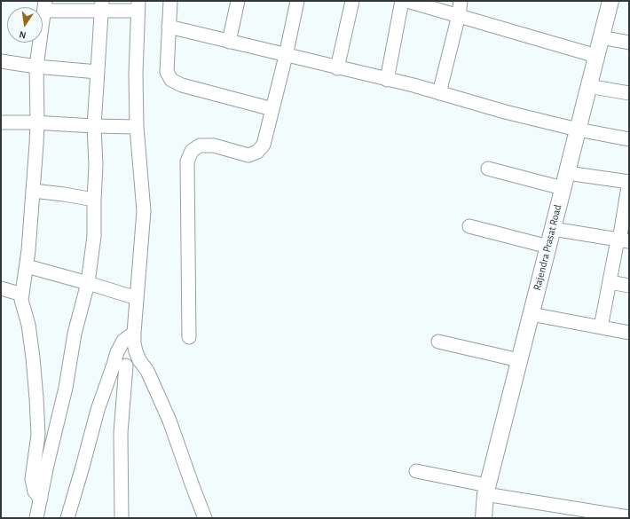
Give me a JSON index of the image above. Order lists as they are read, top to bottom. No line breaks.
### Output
{"streets":{"street":["Rajendra Prasat Road"]},"north":"bottom"}
